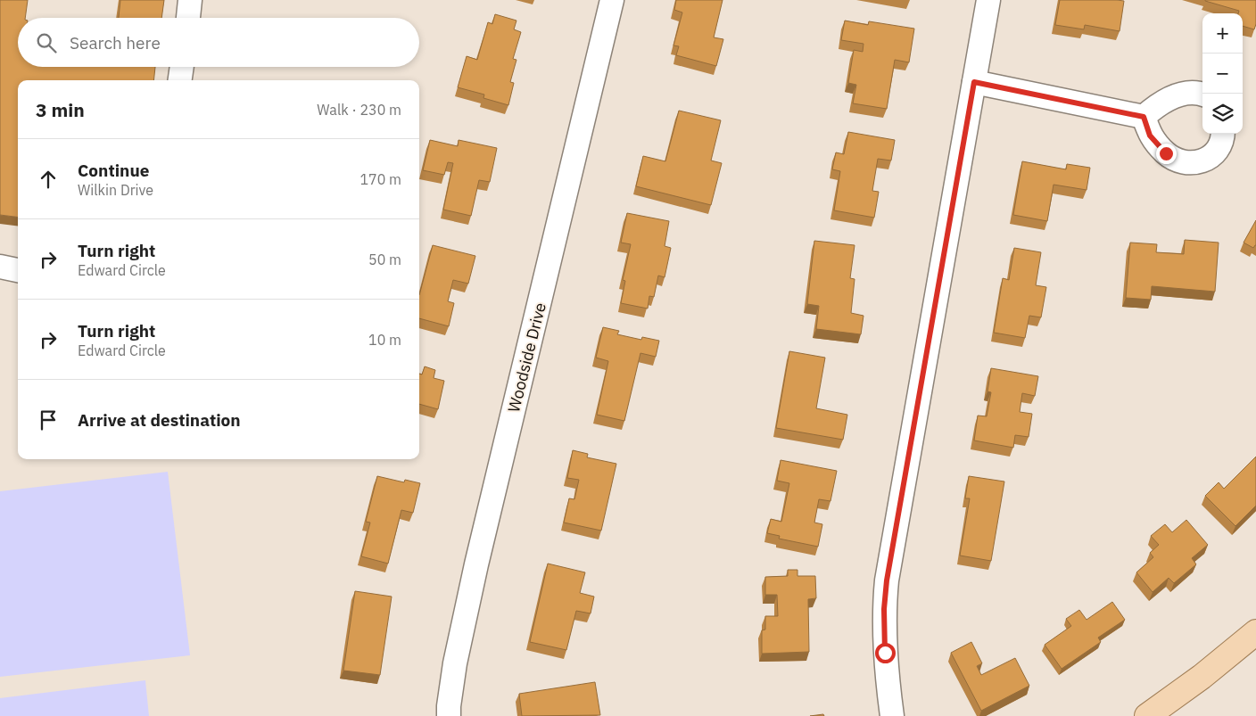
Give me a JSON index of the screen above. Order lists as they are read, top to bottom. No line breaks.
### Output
{"streets":{"street":["Woodside Drive"]},"page":{"map_buttons":["+","−"],"search":"Search here","heading":["3 min","Walk · 230 m"],"list":[["Continue","Wilkin Drive","170 m"],["Turn right","Edward Circle","50 m"],["Turn right","Edward Circle","10 m"],"Arrive at destination"]}}
